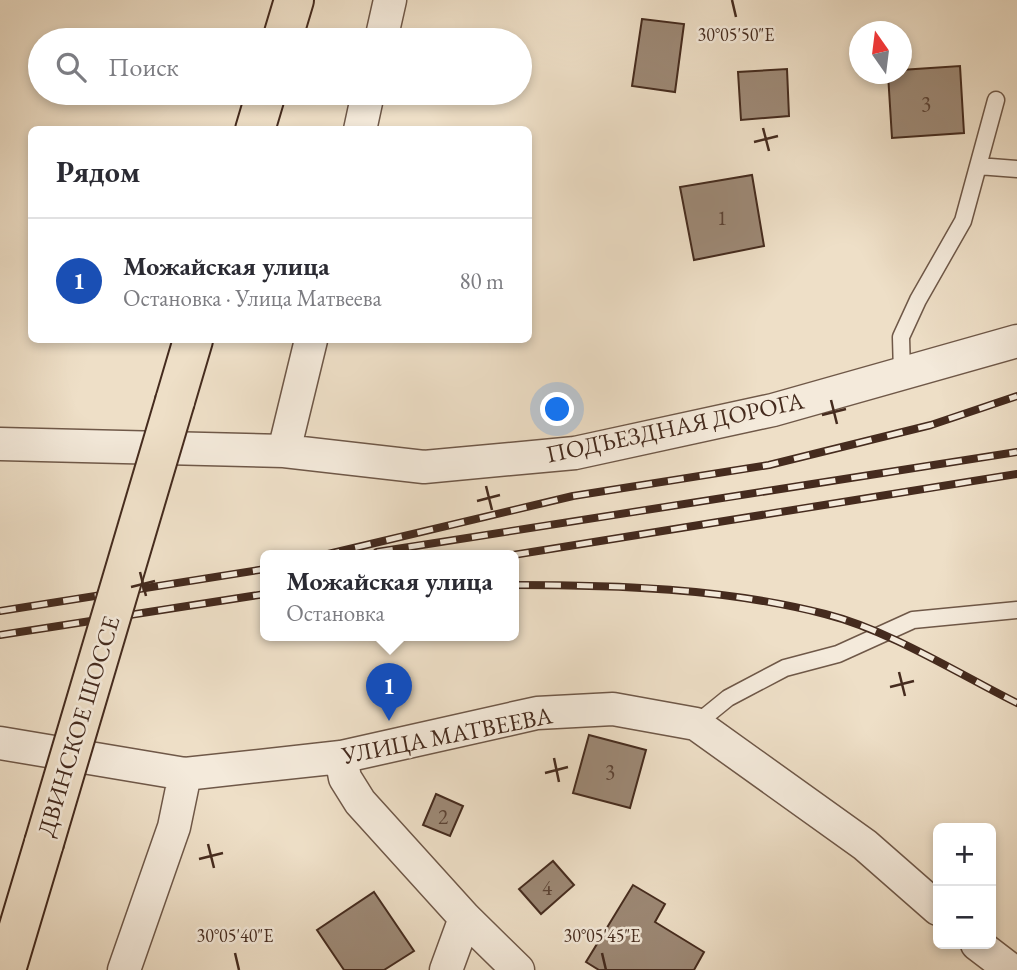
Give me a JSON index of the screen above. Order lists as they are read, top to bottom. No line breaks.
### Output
{"streets":{"main road":["ДВИНСКОЕ ШОССЕ"],"street":["ПОДЪЕЗДНАЯ ДОРОГА","УЛИЦА МАТВЕЕВА"]},"house_numbers":["3","1","3","2","4"],"north":"top","page":{"search":"Поиск","heading":"Рядом","list":[{"mark":"1","name":"Можайская улица","note":"Остановка · Улица Матвеева","value":"80 m"}],"popup":["Можайская улица","Остановка"],"pins":"1","map_buttons":["+","−"]},"coordinates":["30°05'50\"E","30°05'40\"E","30°05'45\"E"]}
